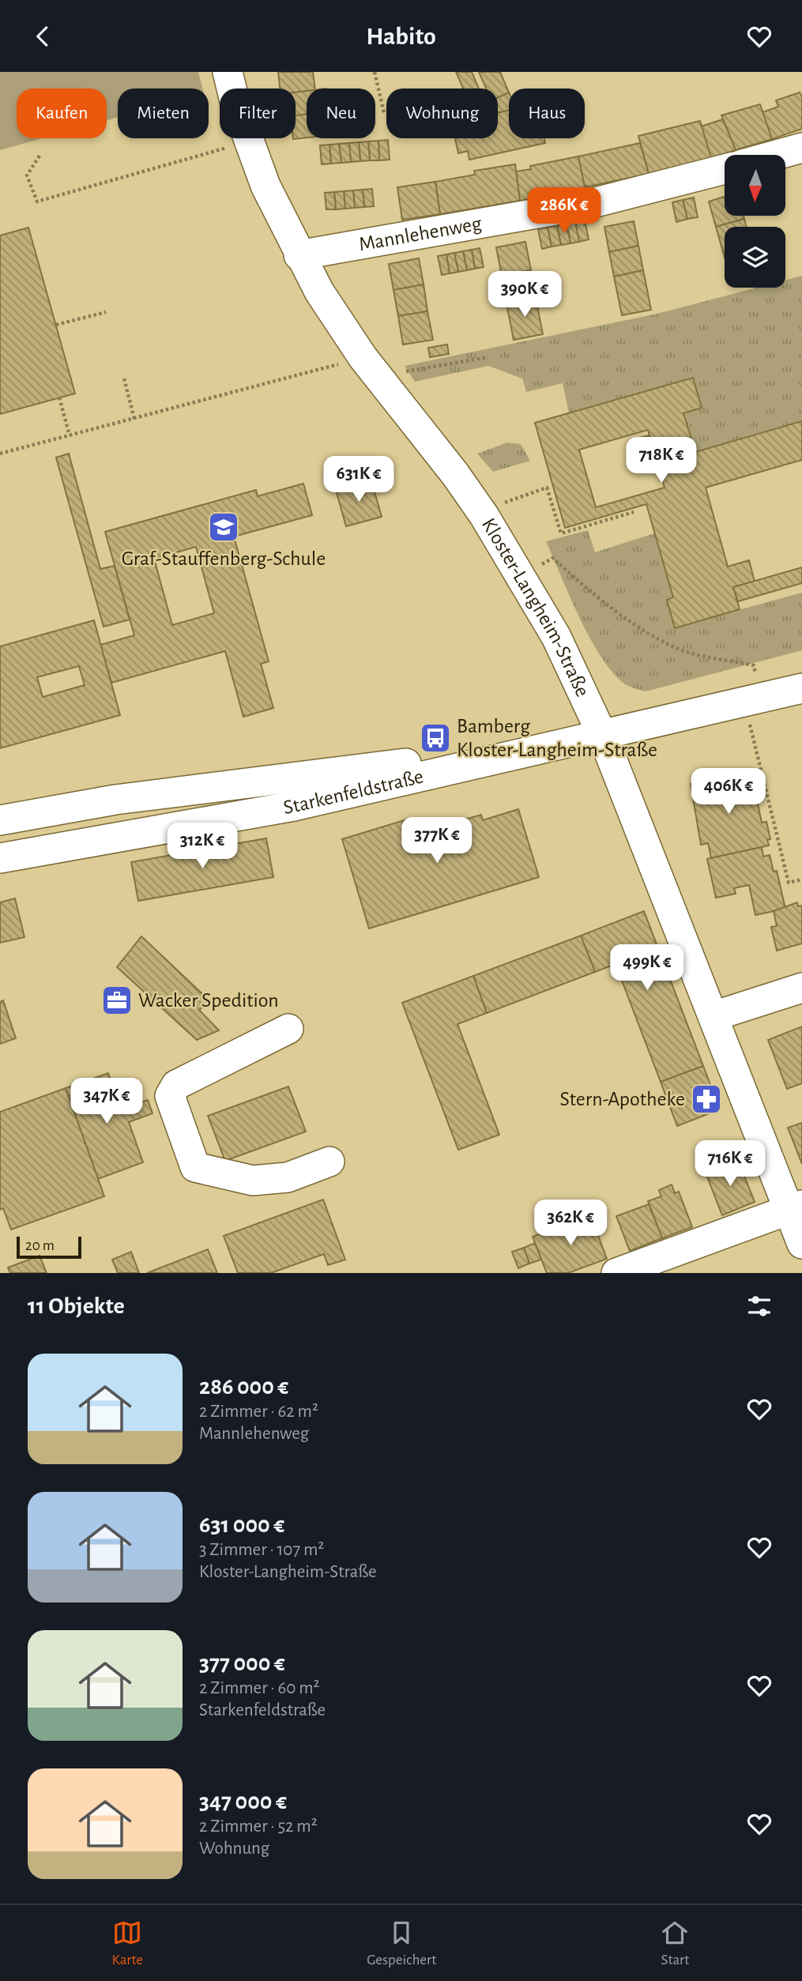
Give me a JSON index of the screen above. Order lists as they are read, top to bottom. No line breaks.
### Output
{"streets":{"street":["Mannlehenweg","Kloster-Langheim-Straße","Starkenfeldstraße"]},"crossings":[["Mannlehenweg","Kloster-Langheim-Straße"],["Kloster-Langheim-Straße","Starkenfeldstraße"]],"places":{"school or university":["Graf-Stauffenberg-Schule"],"bus stop":["Bamberg Kloster-Langheim-Straße"],"office":["Wacker Spedition"],"pharmacy":["Stern-Apotheke"]},"scale_bar":"20 m","north":"bottom","page":{"header":"Habito","chip":["Kaufen","Mieten","Filter","Neu","Wohnung","Haus"],"price":["286K €","390K €","718K €","631K €","406K €","377K €","312K €","499K €","347K €","716K €","362K €"],"scale":"20 m","heading":"11 Objekte","list":[{"name":"286 000 €","note":"2 Zimmer · 62 m² · Mannlehenweg"},{"name":"631 000 €","note":"3 Zimmer · 107 m² · Kloster-Langheim-Straße"},{"name":"377 000 €","note":"2 Zimmer · 60 m² · Starkenfeldstraße"},{"name":"347 000 €","note":"2 Zimmer · 52 m² · Wohnung"}],"tabs":["Karte","Gespeichert","Start"]}}
